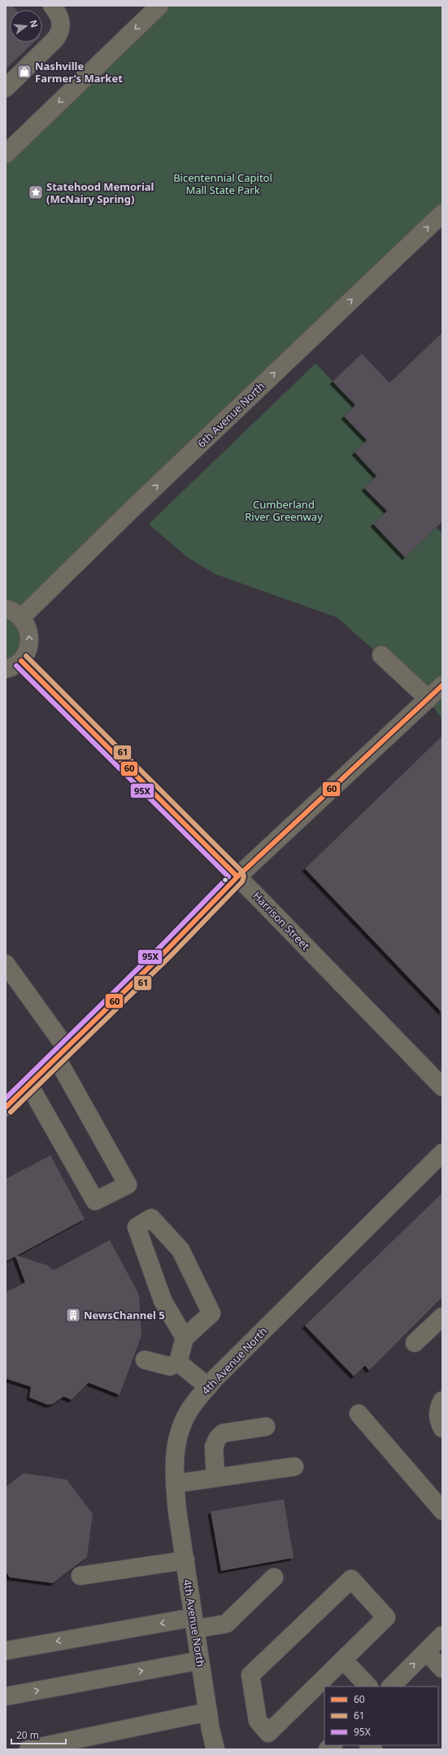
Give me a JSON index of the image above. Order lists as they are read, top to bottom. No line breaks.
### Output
{"streets":{"street":["6th Avenue North","Harrison Street","4th Avenue North"]},"one_way":["6th Avenue North"],"parks":["Bicentennial Capitol Mall State Park","Cumberland River Greenway"],"places":{"shop":["Nashville Farmer's Market"],"place":["Statehood Memorial (McNairy Spring)"],"building":["NewsChannel 5"]},"lines":["transit line 61","transit line 60","transit line 95X"],"legend":["60","61","95X"],"scale_bar":"20 m","north":"right"}
